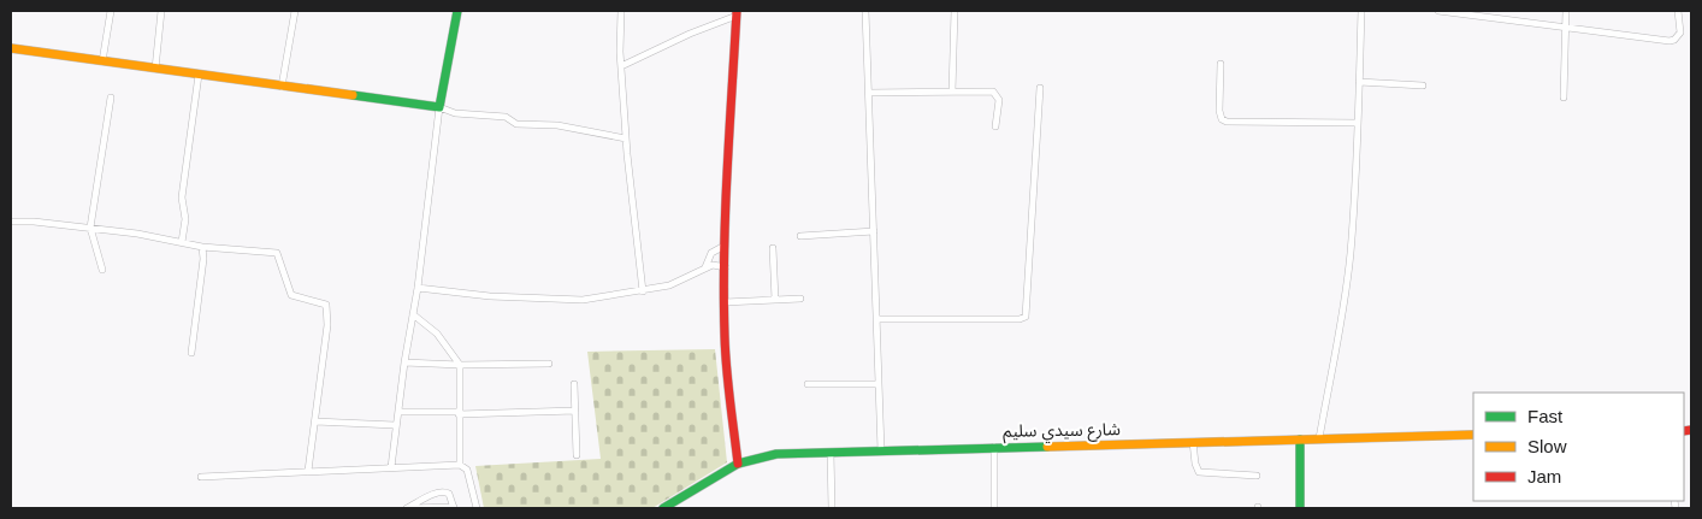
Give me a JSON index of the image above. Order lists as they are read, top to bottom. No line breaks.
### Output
{"streets":{"street":["شارع سيدي سليم"]},"legend":["Fast","Slow","Jam"]}
